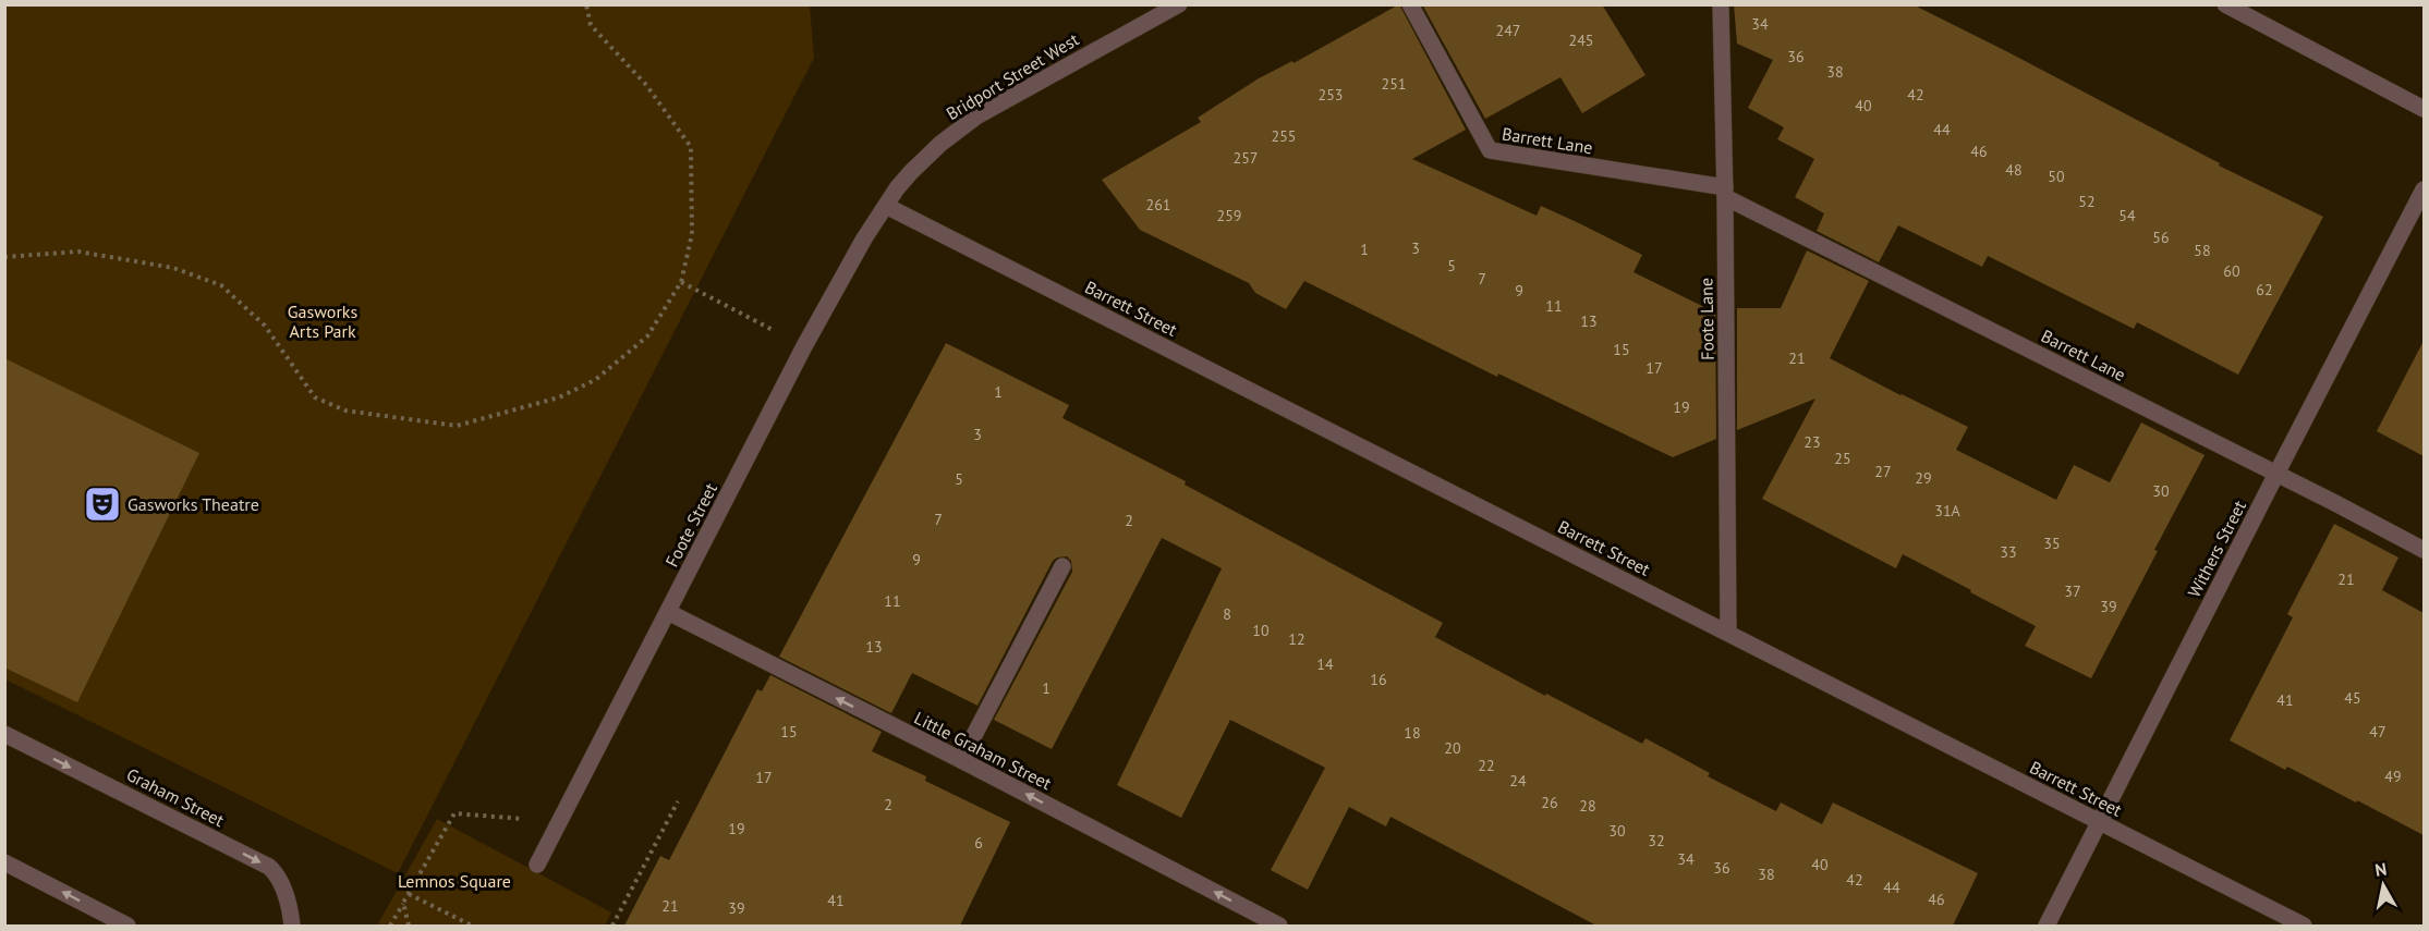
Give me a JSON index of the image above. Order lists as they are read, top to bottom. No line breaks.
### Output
{"streets":{"street":["Bridport Street West","Barrett Lane","Barrett Street","Foote Lane","Foote Street","Withers Street","Little Graham Street","Graham Street"]},"crossings":[["Bridport Street West","Barrett Street"],["Bridport Street West","Foote Street"],["Barrett Lane","Foote Lane"],["Barrett Lane","Withers Street"],["Barrett Street","Foote Lane"],["Barrett Street","Foote Street"],["Barrett Street","Withers Street"],["Foote Street","Little Graham Street"]],"one_way":["Little Graham Street"],"parks":["Gasworks Arts Park","Lemnos Square"],"places":{"theatre":["Gasworks Theatre"]},"house_numbers":["34","247","245","36","38","251","253","42","40","44","255","46","257","48","50","52","261","259","54","56","3","1","58","5","60","7","62","9","11","13","15","21","17","1","19","3","23","25","27","29","5","30","31A","7","2","35","33","9","21","37","11","39","8","10","12","13","14","16","1","45","41","15","47","18","20","22","49","17","24","26","2","28","19","30","32","6","34","40","36","38","42","44","46","41","21","39"],"north":"top"}
